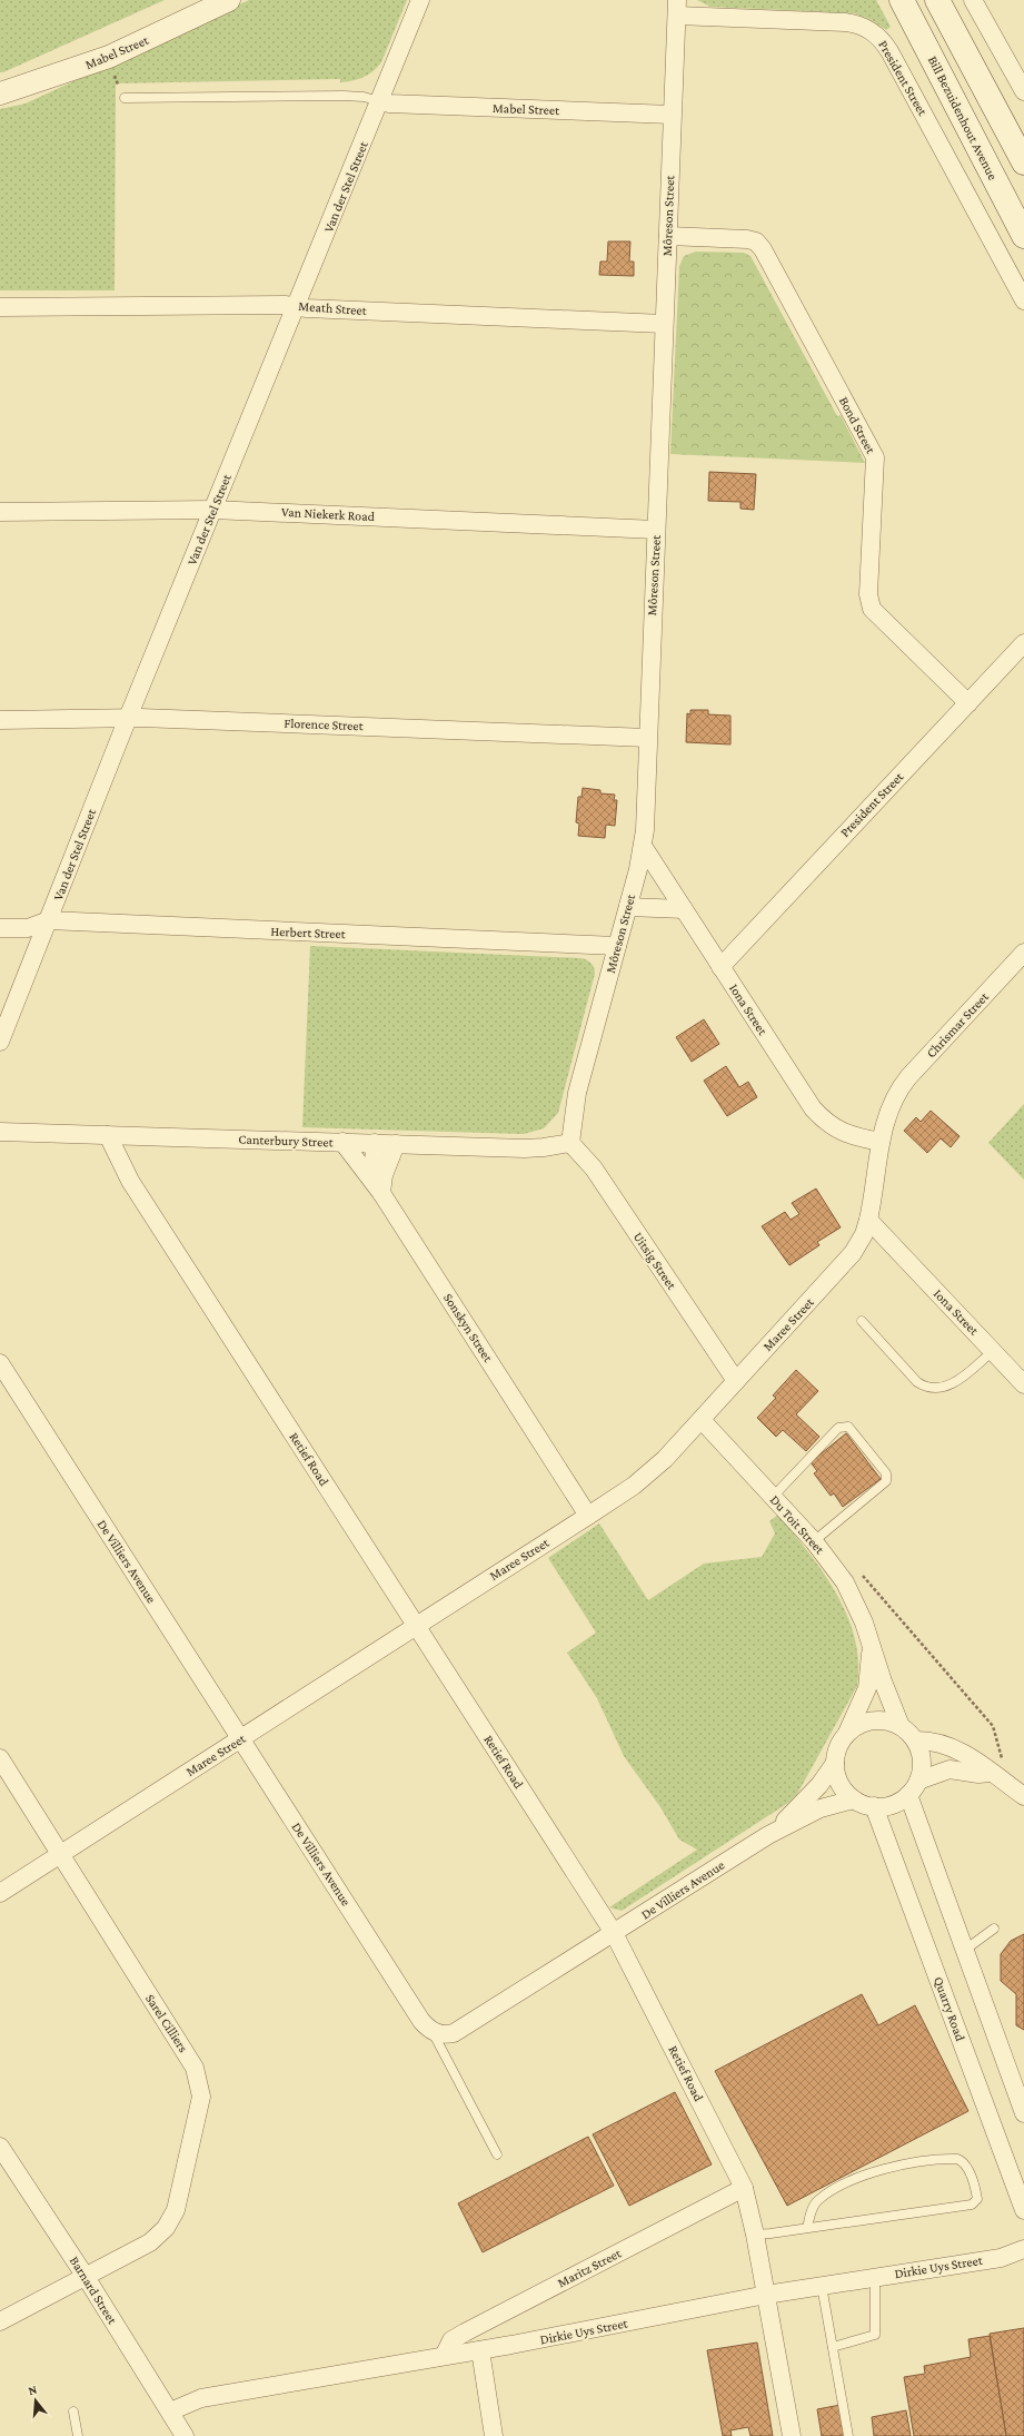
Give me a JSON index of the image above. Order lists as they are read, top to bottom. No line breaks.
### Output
{"streets":{"main road":["Bill Bezuidenhout Avenue"],"street":["Mabel Street","President Street","Van der Stel Street","Môreson Street","Meath Street","Bond Street","Van Niekerk Road","Florence Street","Herbert Street","Iona Street","Chrismar Street","Canterbury Street","Uitsig Street","Maree Street","Sonskyn Street","Retief Road","Du Toit Street","De Villiers Avenue","Quarry Road","Sarel Cilliers","Dirkie Uys Street","Maritz Street","Barnard Street"]},"crossings":[["Mabel Street","Van der Stel Street"],["Mabel Street","Môreson Street"],["President Street","Môreson Street"],["President Street","Bond Street"],["President Street","Iona Street"],["Van der Stel Street","Meath Street"],["Van der Stel Street","Van Niekerk Road"],["Van der Stel Street","Florence Street"],["Van der Stel Street","Herbert Street"],["Môreson Street","Meath Street"],["Môreson Street","Bond Street"],["Môreson Street","Van Niekerk Road"],["Môreson Street","Florence Street"],["Môreson Street","Herbert Street"],["Môreson Street","Iona Street"],["Môreson Street","Canterbury Street"],["Môreson Street","Uitsig Street"],["Iona Street","Maree Street"],["Chrismar Street","Maree Street"],["Canterbury Street","Uitsig Street"],["Canterbury Street","Sonskyn Street"],["Canterbury Street","Retief Road"],["Uitsig Street","Maree Street"],["Maree Street","Sonskyn Street"],["Maree Street","Retief Road"],["Maree Street","Du Toit Street"],["Maree Street","De Villiers Avenue"],["Maree Street","Sarel Cilliers"],["Retief Road","De Villiers Avenue"],["Retief Road","Dirkie Uys Street"],["Retief Road","Maritz Street"],["Du Toit Street","De Villiers Avenue"],["Du Toit Street","Quarry Road"],["De Villiers Avenue","Quarry Road"],["Sarel Cilliers","Barnard Street"],["Dirkie Uys Street","Maritz Street"],["Dirkie Uys Street","Barnard Street"]],"north":"top"}
